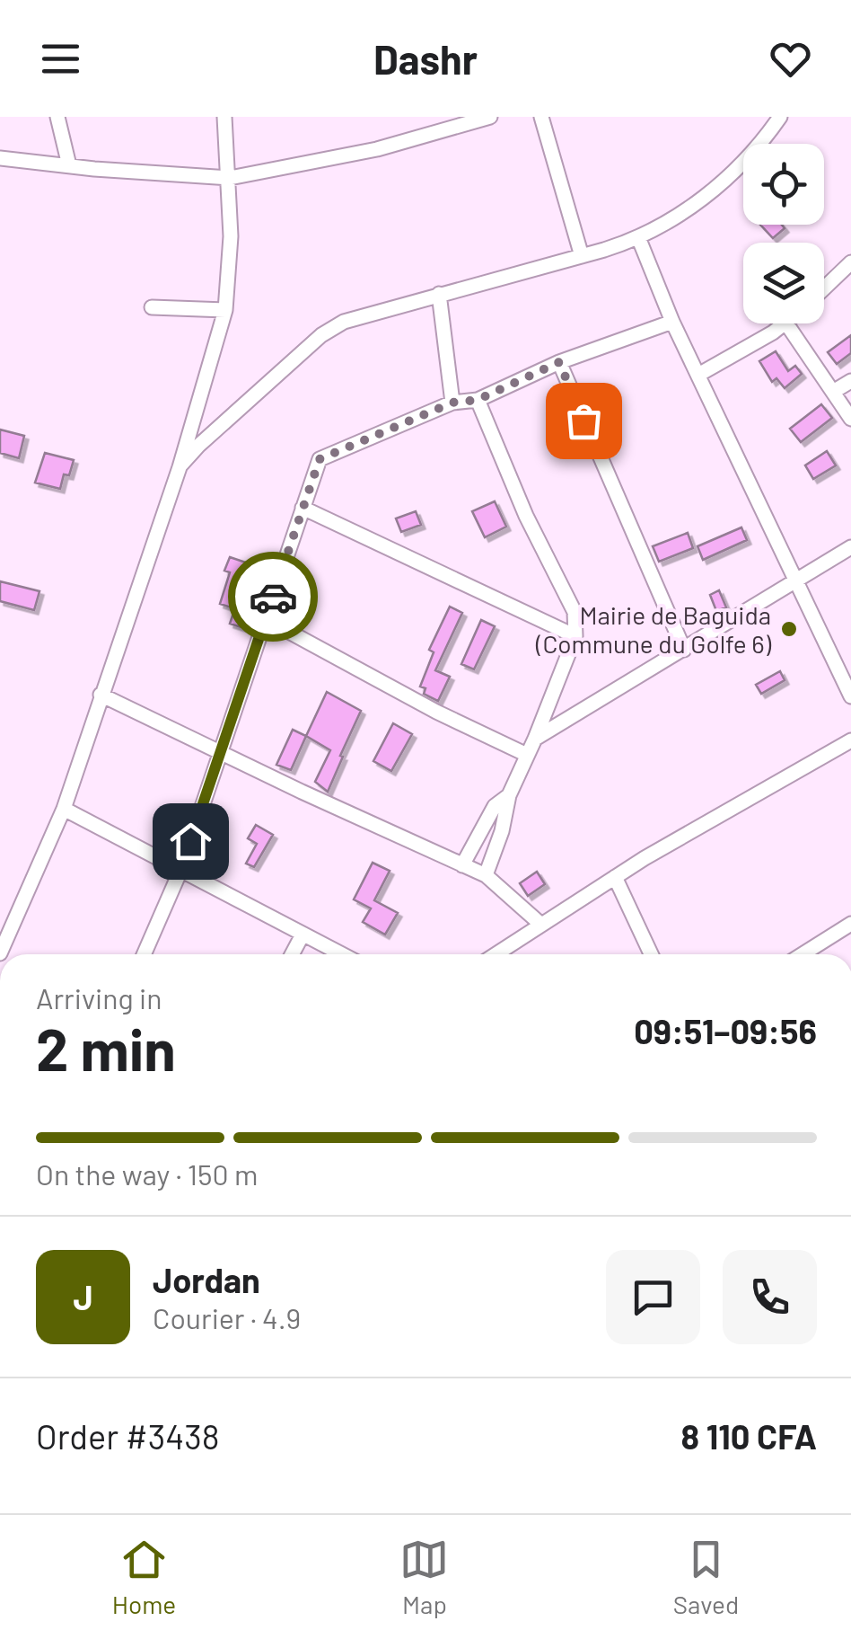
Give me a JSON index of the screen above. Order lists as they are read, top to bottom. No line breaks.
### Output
{"places":["Mairie de Baguida (Commune du Golfe 6)"],"page":{"header":"Dashr","heading":["2 min","Arriving in","09:51–09:56"],"panel":["Jordan","Courier · 4.9","Order #3438","8 110 CFA"],"bar":"On the way · 150 m","round":"J","tabs":["Home","Map","Saved"]}}
